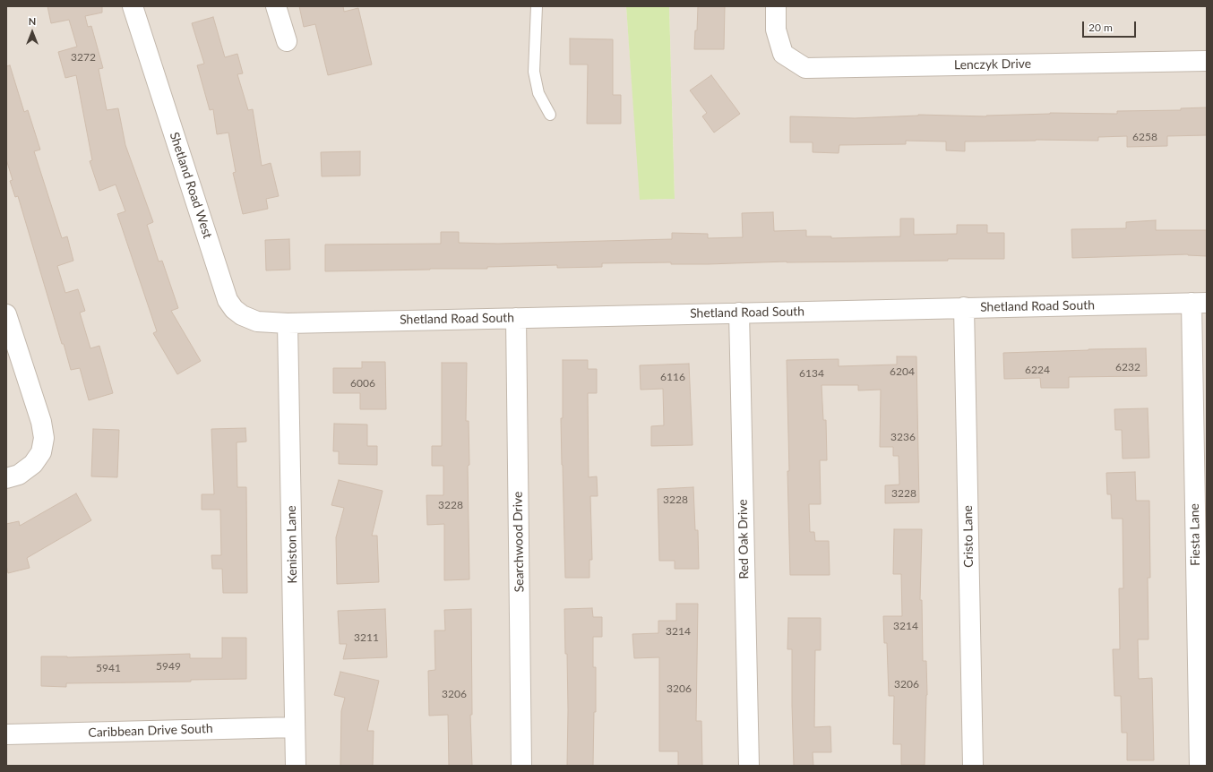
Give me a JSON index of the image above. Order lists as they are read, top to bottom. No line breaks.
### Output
{"streets":{"street":["Lenczyk Drive","Shetland Road West","Shetland Road South","Fiesta Lane","Cristo Lane","Red Oak Drive","Searchwood Drive","Keniston Lane","Caribbean Drive South"]},"crossings":[["Shetland Road West","Shetland Road South"],["Shetland Road West","Keniston Lane"],["Shetland Road South","Fiesta Lane"],["Shetland Road South","Cristo Lane"],["Shetland Road South","Red Oak Drive"],["Shetland Road South","Searchwood Drive"],["Shetland Road South","Keniston Lane"],["Keniston Lane","Caribbean Drive South"]],"house_numbers":["3272","6258","6232","6224","6204","6134","6116","6006","3236","3228","3228","3228","3214","3214","3211","5949","5941","3206","3206","3206"],"scale_bar":"20 m","north":"top"}
